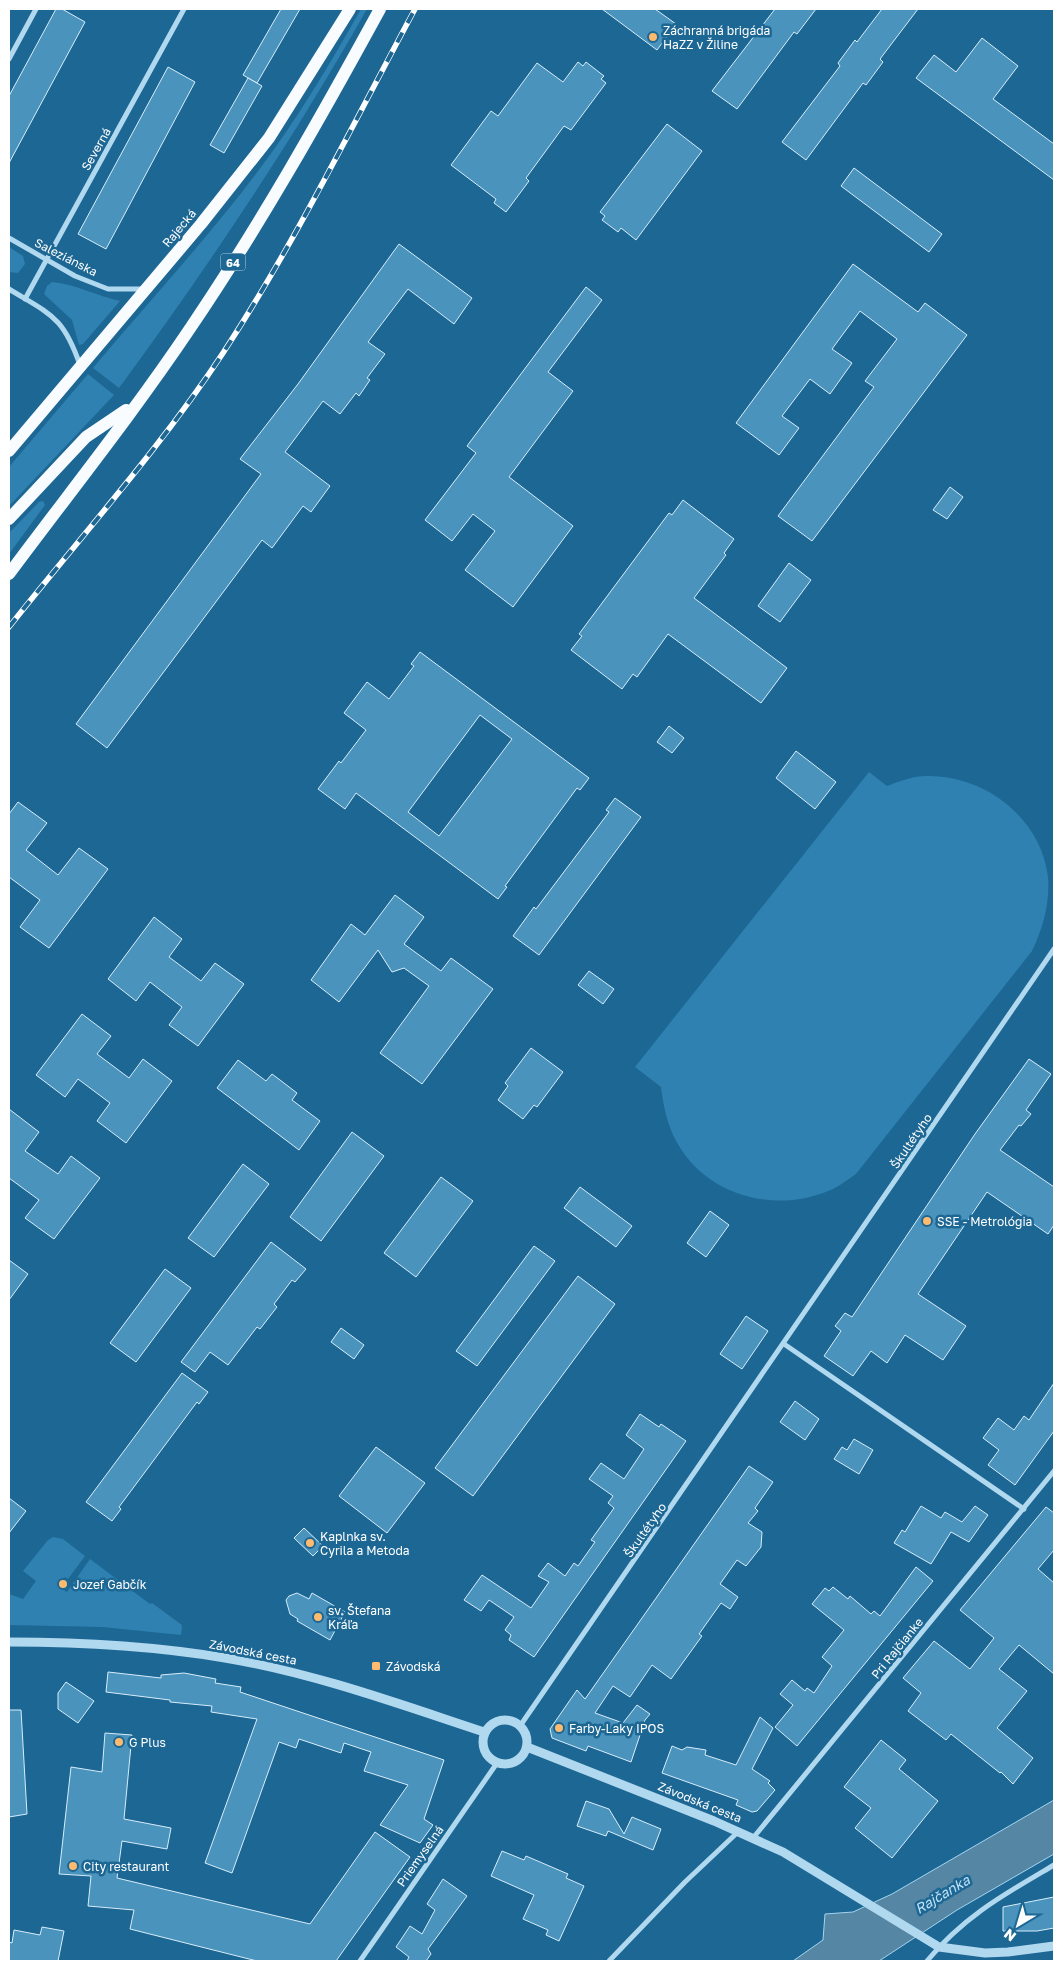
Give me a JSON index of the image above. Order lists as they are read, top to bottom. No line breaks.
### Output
{"streets":{"main road":["Rajecká","64"],"street":["Severná","Saleziánska","Škultétyho","Pri Rajčianke","Závodská cesta","Priemyselná"]},"crossings":[["Severná","Saleziánska"],["Rajecká","Saleziánska"],["Škultétyho","Závodská cesta"],["Škultétyho","Priemyselná"],["Pri Rajčianke","Závodská cesta"],["Závodská cesta","Priemyselná"]],"water":["Rajčanka"],"places":{"other":["Záchranná brigáda HaZZ v Žiline","SSE - Metrológia","Kaplnka sv. Cyrila a Metoda","Jozef Gabčík","sv. Štefana Kráľa","Farby-Laky IPOS","G Plus","City restaurant"],"transit":["Závodská"]},"north":"bottom left"}
